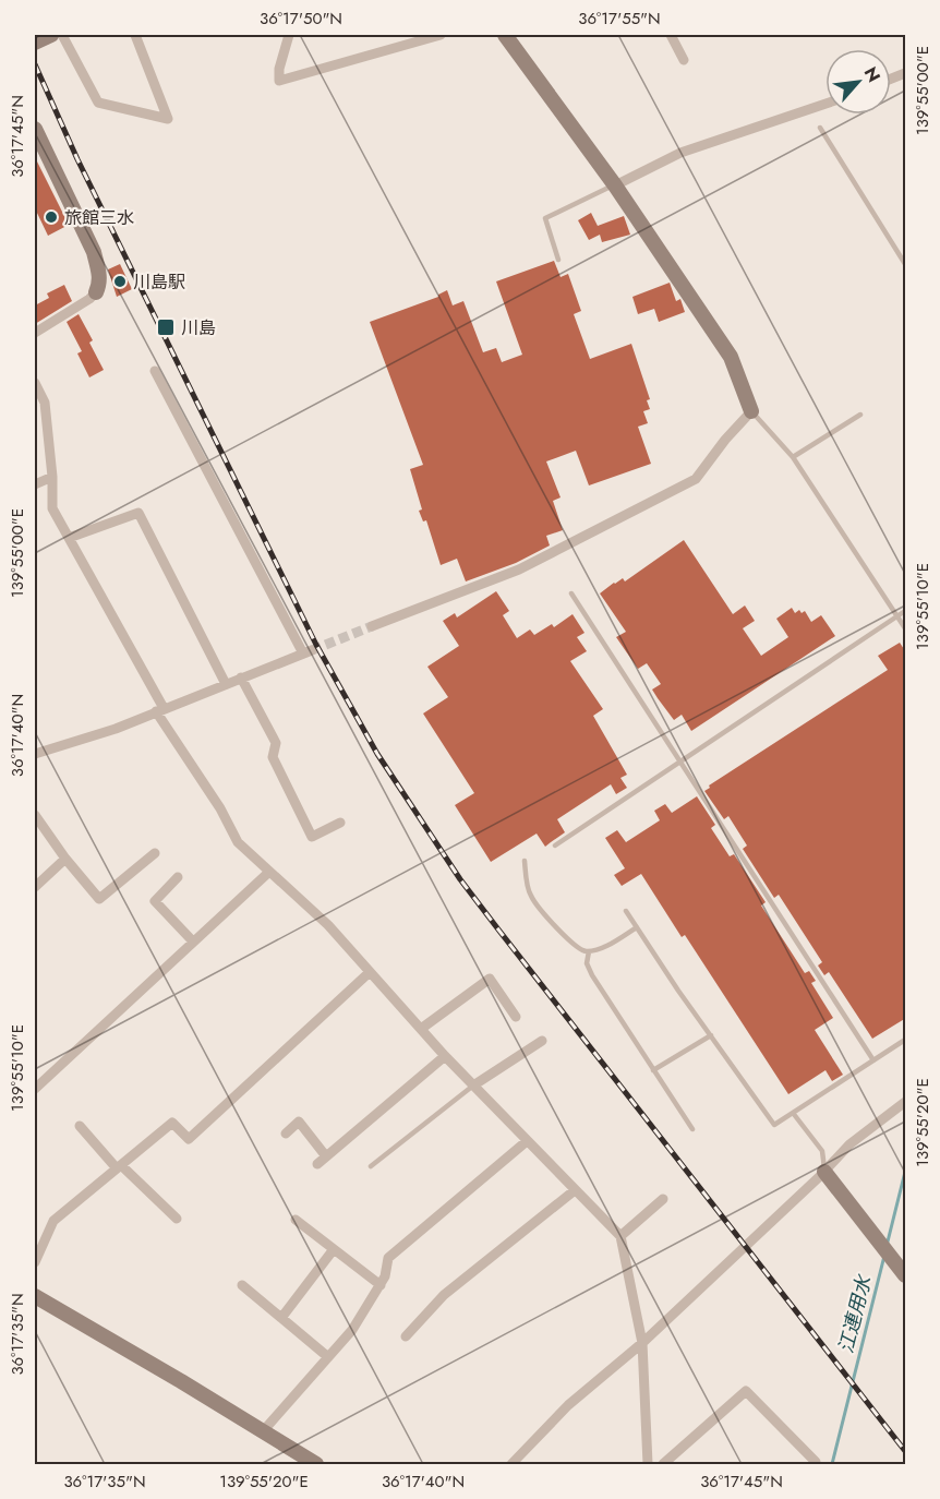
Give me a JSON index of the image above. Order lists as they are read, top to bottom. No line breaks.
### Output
{"water":["江連用水"],"places":{"other":["旅館三水","川島駅"],"transit":["川島"]},"north":"top right","coordinates":["36°17'50\"N","36°17'55\"N","139°55'00\"E","36°17'45\"N","139°55'10\"E","36°17'40\"N","139°55'20\"E","36°17'35\"N"]}
